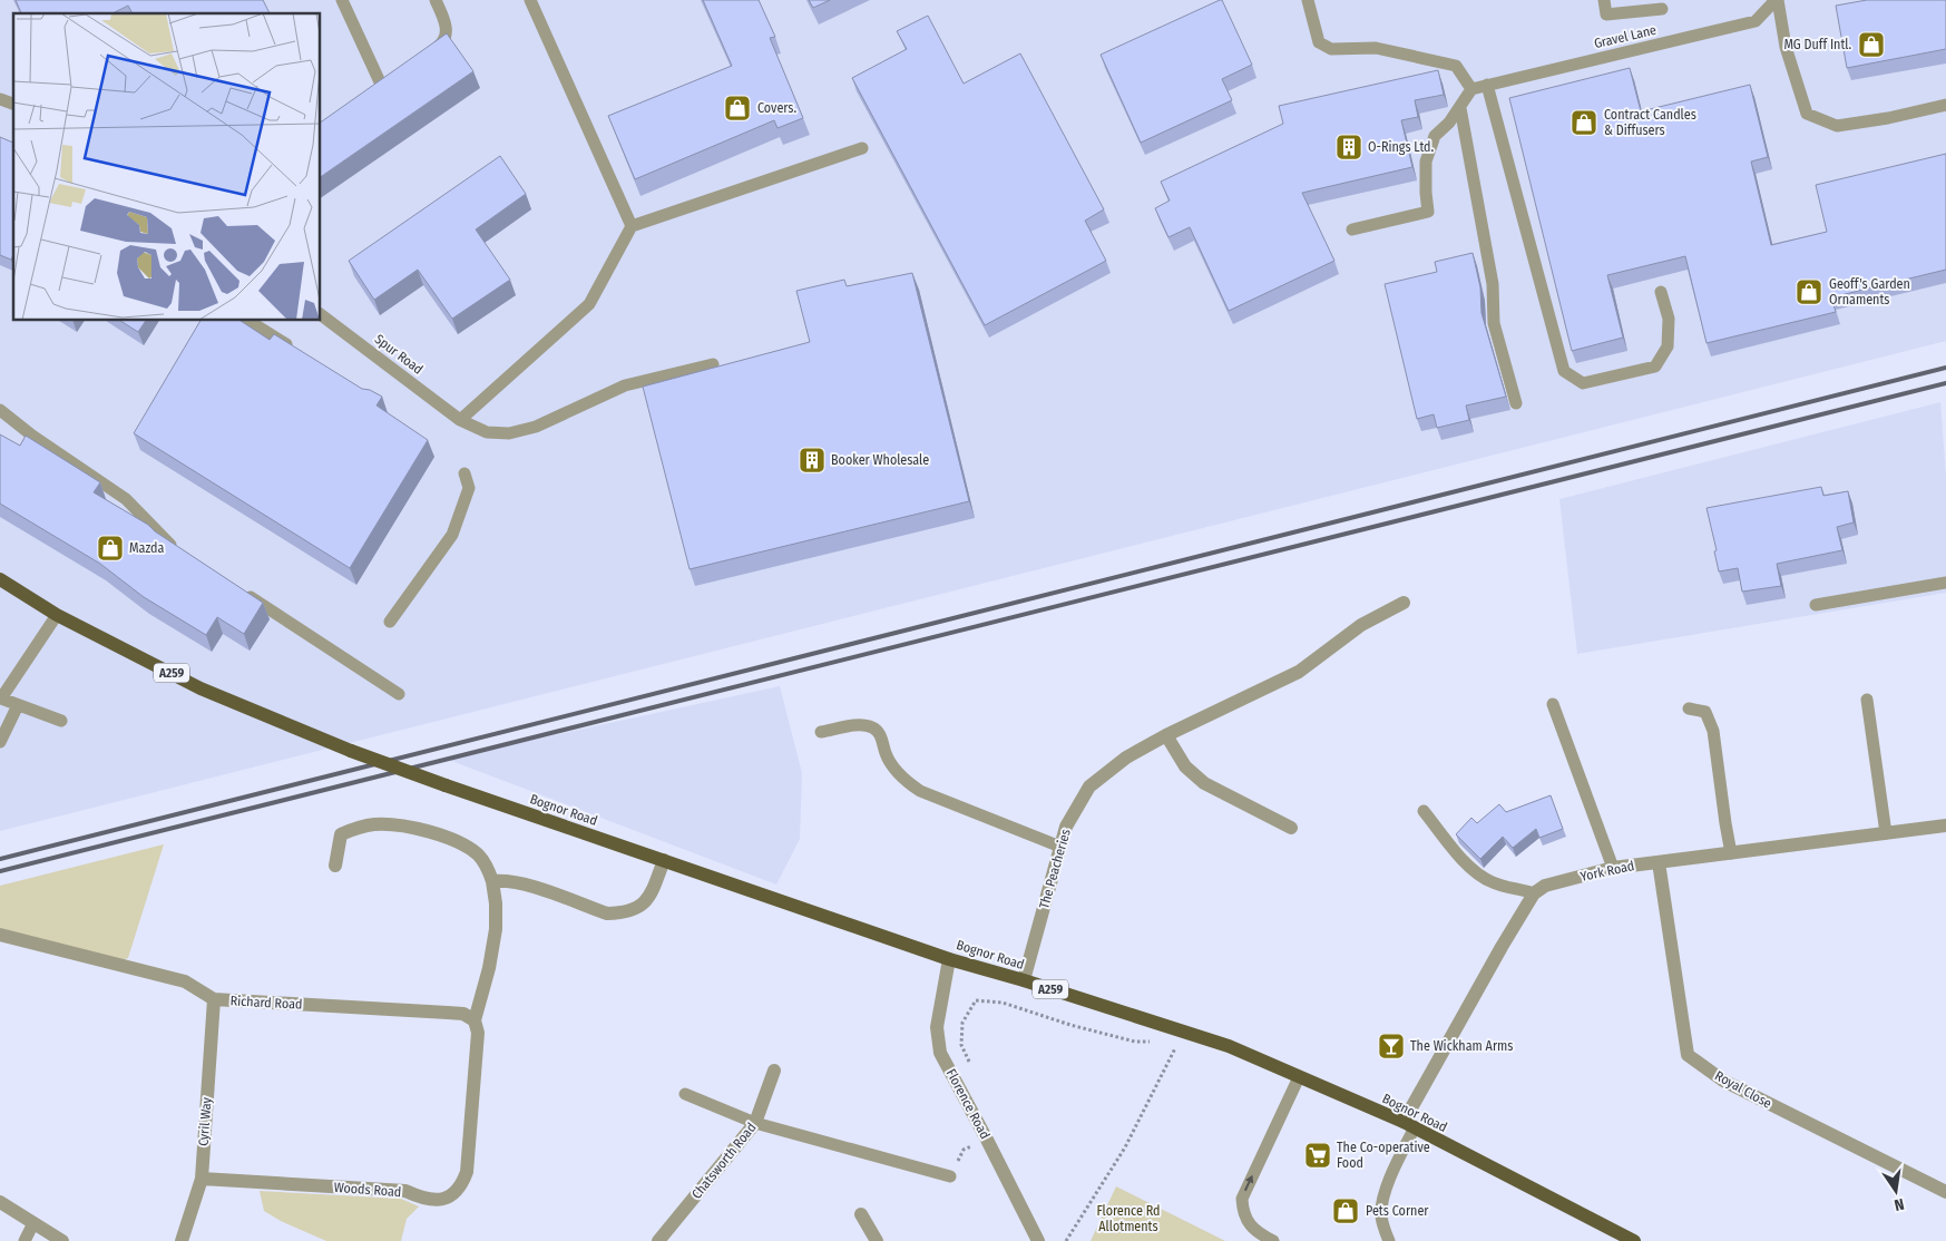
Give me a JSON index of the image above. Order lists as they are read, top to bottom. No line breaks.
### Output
{"streets":{"main road":["A259","Bognor Road"],"street":["The Peacheries","York Road","Richard Road","Royal Close","Florence Road","Cyril Way","Chatsworth Road","Woods Road"],"lane":["Gravel Lane","Spur Road"]},"crossings":[["A259","Bognor Road"],["Bognor Road","The Peacheries"],["Bognor Road","Florence Road"],["York Road","Royal Close"],["Richard Road","Cyril Way"],["Richard Road","Woods Road"],["Cyril Way","Woods Road"]],"parks":["Florence Rd Allotments"],"places":{"shop":["MG Duff Intl.","Covers.","Contract Candles & Diffusers","Geoff's Garden Ornaments","Mazda","Pets Corner"],"building":["O-Rings Ltd.","Booker Wholesale"],"bar":["The Wickham Arms"],"supermarket":["The Co-operative Food"]},"north":"bottom"}
